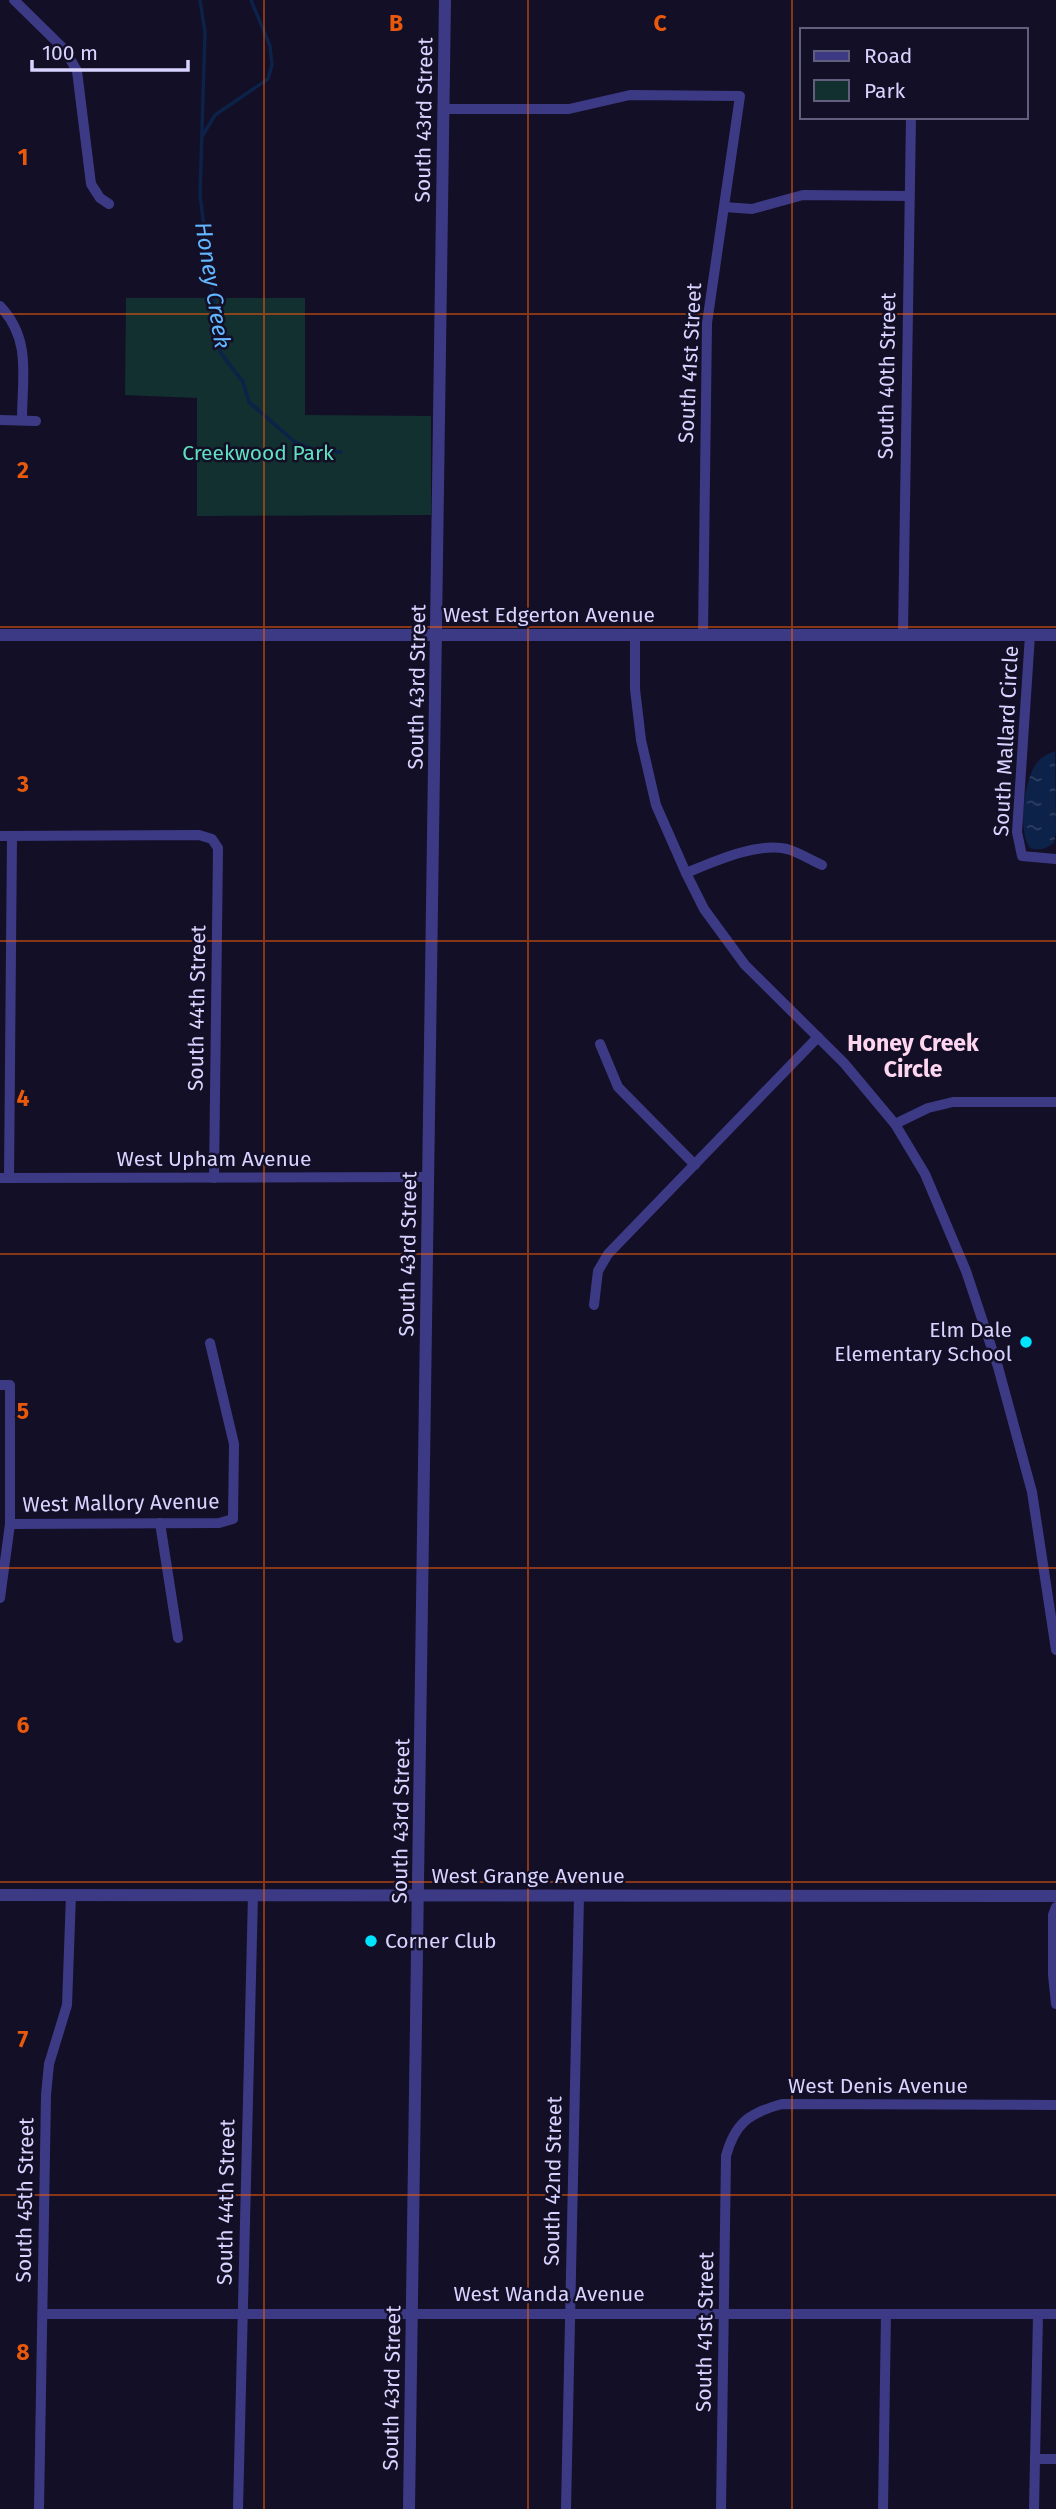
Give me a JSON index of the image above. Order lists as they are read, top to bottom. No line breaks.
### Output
{"streets":{"street":["South 43rd Street","South 41st Street","South 40th Street","West Edgerton Avenue","South Mallard Circle","South 44th Street","West Upham Avenue","West Mallory Avenue","West Grange Avenue","West Denis Avenue","South 42nd Street","South 45th Street","West Wanda Avenue"]},"crossings":[["South 43rd Street","South 41st Street"],["South 43rd Street","West Edgerton Avenue"],["South 43rd Street","West Upham Avenue"],["South 43rd Street","West Grange Avenue"],["South 43rd Street","West Wanda Avenue"],["South 41st Street","West Edgerton Avenue"],["South 41st Street","West Denis Avenue"],["South 41st Street","West Wanda Avenue"],["South 40th Street","West Edgerton Avenue"],["West Edgerton Avenue","South Mallard Circle"],["South 44th Street","West Upham Avenue"],["South 44th Street","West Grange Avenue"],["South 44th Street","West Wanda Avenue"],["West Grange Avenue","South 42nd Street"],["West Grange Avenue","South 45th Street"],["South 42nd Street","West Wanda Avenue"],["South 45th Street","West Wanda Avenue"]],"districts":["Honey Creek Circle"],"water":["Honey Creek"],"parks":["Creekwood Park"],"places":["Elm Dale Elementary School","Corner Club"],"legend":["Road","Park"],"scale_bar":"100 m","grid":{"columns":["B","C"],"rows":["1","2","3","4","5","6","7","8"]}}
